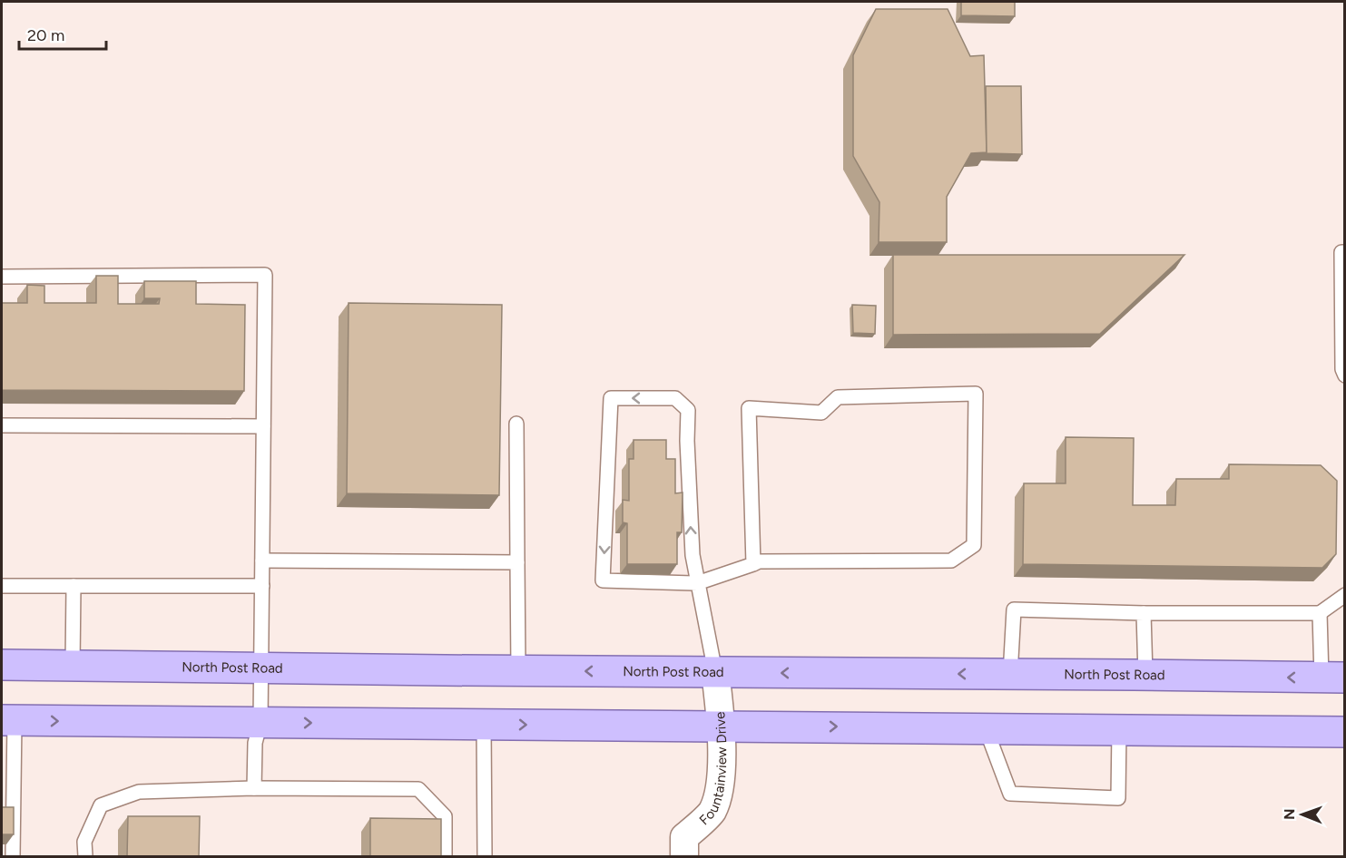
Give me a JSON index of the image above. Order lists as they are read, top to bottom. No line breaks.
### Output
{"streets":{"main road":["North Post Road"],"street":["Fountainview Drive"]},"crossings":[["North Post Road","Fountainview Drive"]],"scale_bar":"20 m","north":"left"}
